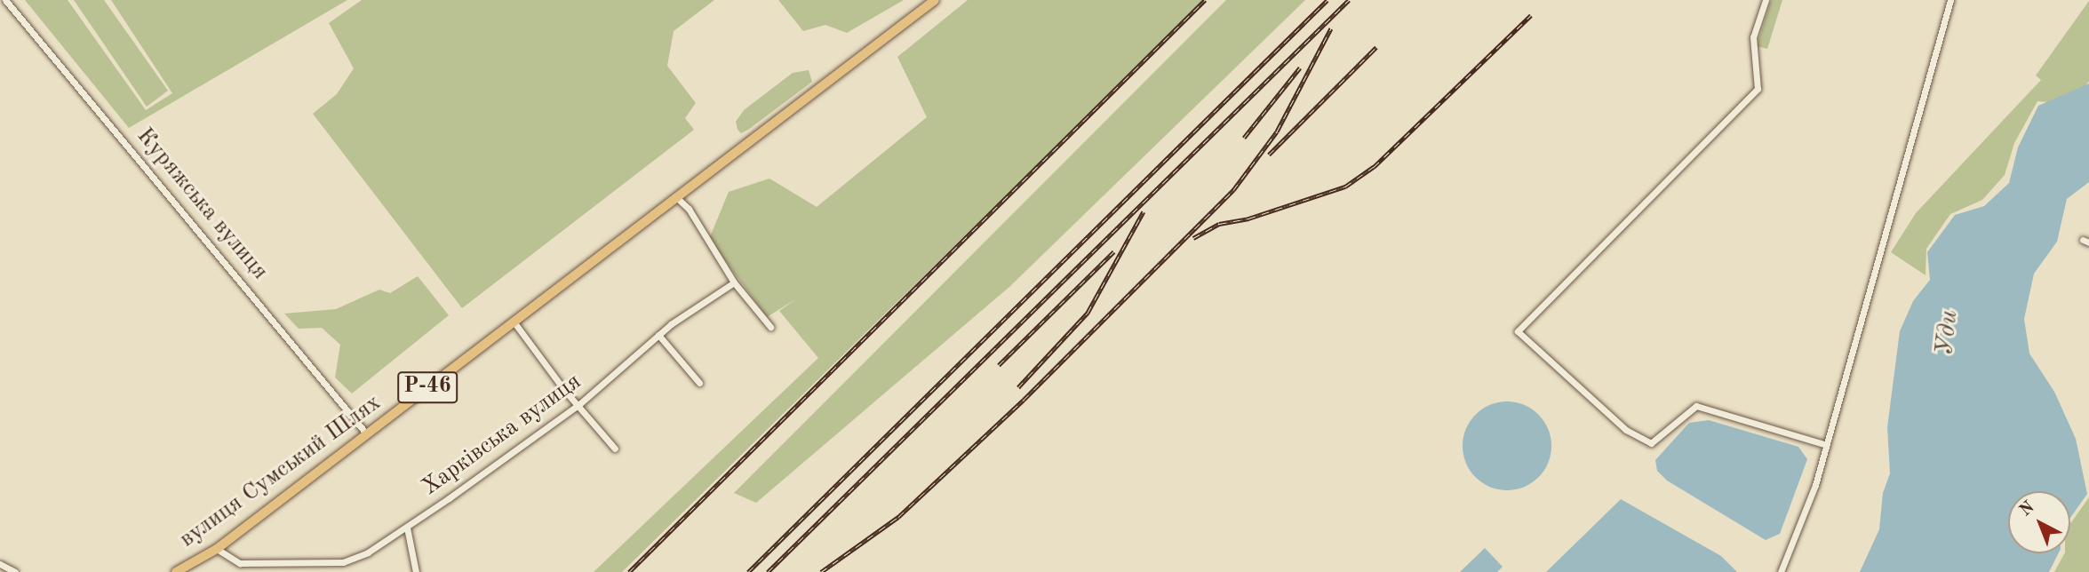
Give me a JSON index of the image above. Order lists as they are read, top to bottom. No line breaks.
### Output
{"streets":{"main road":["Р-46","вулиця Сумський Шлях"],"street":["Куряжська вулиця","Харківська вулиця"]},"crossings":[["Куряжська вулиця","вулиця Сумський Шлях"],["Р-46","вулиця Сумський Шлях"],["Харківська вулиця","вулиця Сумський Шлях"]],"water":["Уди"],"north":"top left"}
